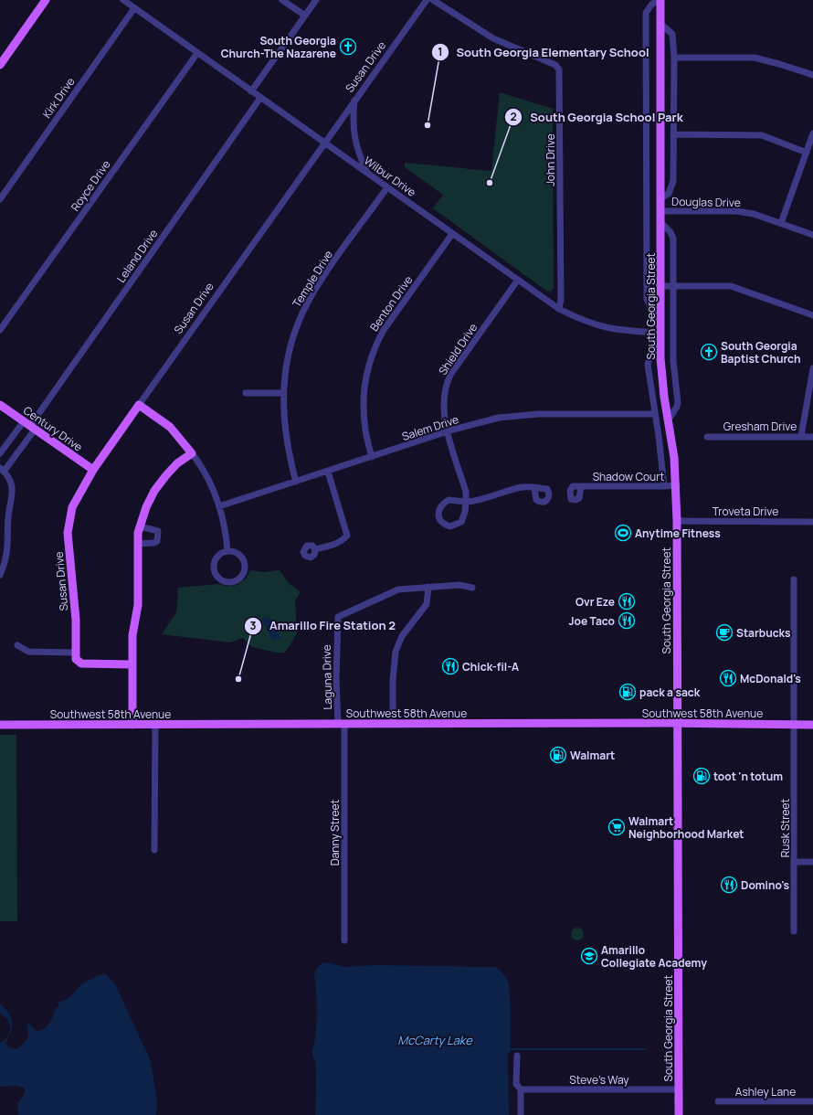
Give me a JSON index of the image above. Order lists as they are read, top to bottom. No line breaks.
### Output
{"streets":{"main road":["Susan Drive","South Georgia Street","Century Drive","Southwest 58th Avenue"],"street":["Kirk Drive","John Drive","Wilbur Drive","Royce Drive","Douglas Drive","Leland Drive","Temple Drive","Benton Drive","Shield Drive","Gresham Drive","Salem Drive","Shadow Court","Troveta Drive","Laguna Drive","Rusk Street","Danny Street","Steve's Way","Ashley Lane"]},"crossings":[["Susan Drive","Wilbur Drive"],["Susan Drive","Century Drive"],["Kirk Drive","Wilbur Drive"],["John Drive","Wilbur Drive"],["Wilbur Drive","Royce Drive"],["Wilbur Drive","Leland Drive"],["Wilbur Drive","Temple Drive"],["Wilbur Drive","Benton Drive"],["Wilbur Drive","South Georgia Street"],["Wilbur Drive","Shield Drive"],["Douglas Drive","South Georgia Street"],["Leland Drive","Century Drive"],["Temple Drive","Salem Drive"],["Benton Drive","Salem Drive"],["South Georgia Street","Shadow Court"],["South Georgia Street","Troveta Drive"],["South Georgia Street","Southwest 58th Avenue"],["South Georgia Street","Steve's Way"],["Shield Drive","Salem Drive"],["Laguna Drive","Southwest 58th Avenue"],["Laguna Drive","Danny Street"],["Southwest 58th Avenue","Rusk Street"],["Southwest 58th Avenue","Danny Street"]],"water":["McCarty Lake"],"places":{"church":["South Georgia Church-The Nazarene","South Georgia Baptist Church"],"other":["South Georgia Elementary School","South Georgia School Park","Amarillo Fire Station 2"],"sports":["Anytime Fitness"],"restaurant":["Ovr Eze","Joe Taco","Chick-fil-A","McDonald's","Domino's"],"cafe":["Starbucks"],"fuel station":["pack a sack","Walmart","toot 'n totum"],"supermarket":["Walmart Neighborhood Market"],"school or university":["Amarillo Collegiate Academy"]}}
